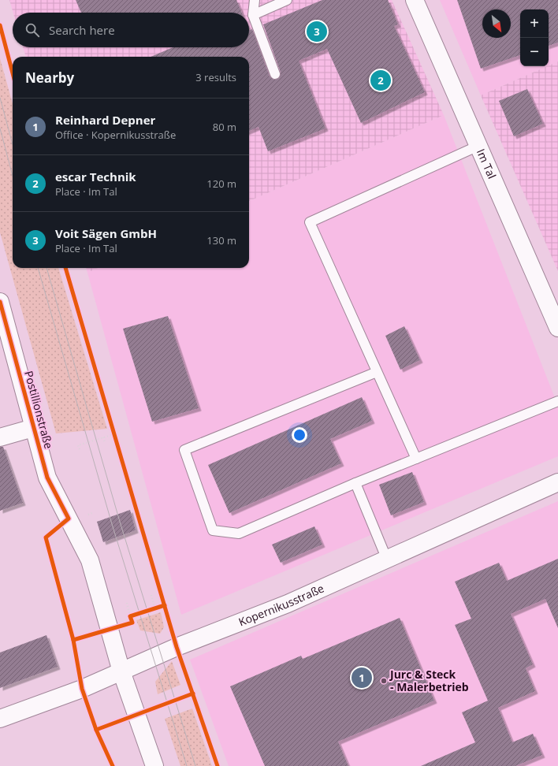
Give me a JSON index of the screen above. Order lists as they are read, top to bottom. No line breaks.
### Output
{"streets":{"street":["Im Tal","Postillionstraße","Kopernikusstraße"]},"crossings":[["Postillionstraße","Kopernikusstraße"]],"places":["Jurc & Steck - Malerbetrieb"],"north":"bottom right","page":{"map_buttons":["+","−"],"search":"Search here","pins":["3","2","1"],"heading":["Nearby","3 results"],"list":[{"mark":"1","name":"Reinhard Depner","note":"Office · Kopernikusstraße","value":"80 m"},{"mark":"2","name":"escar Technik","note":"Place · Im Tal","value":"120 m"},{"mark":"3","name":"Voit Sägen GmbH","note":"Place · Im Tal","value":"130 m"}]}}
